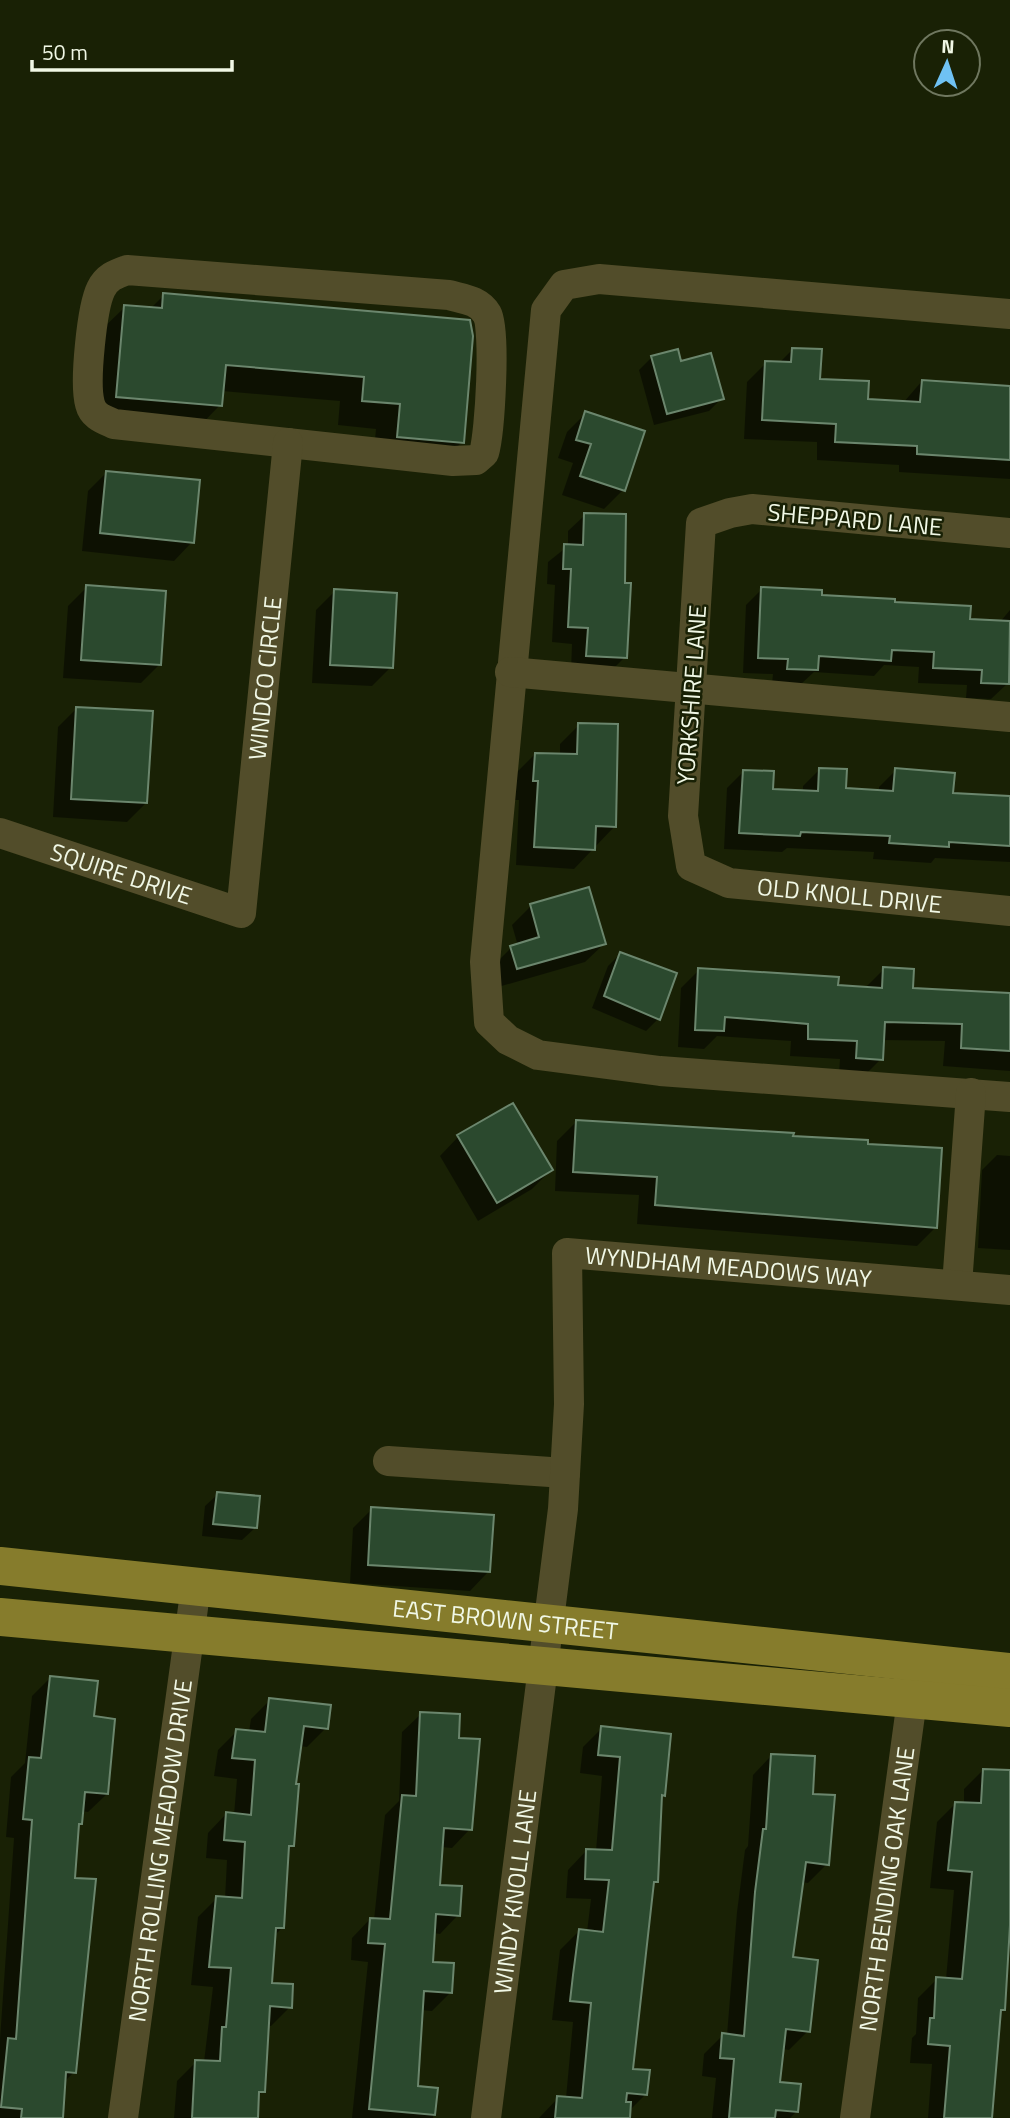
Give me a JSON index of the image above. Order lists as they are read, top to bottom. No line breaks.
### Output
{"streets":{"main road":["EAST BROWN STREET"],"street":["SHEPPARD LANE","WINDCO CIRCLE","YORKSHIRE LANE","SQUIRE DRIVE","OLD KNOLL DRIVE","WYNDHAM MEADOWS WAY","NORTH ROLLING MEADOW DRIVE","NORTH BENDING OAK LANE","WINDY KNOLL LANE"]},"crossings":[["SHEPPARD LANE","YORKSHIRE LANE"],["WINDCO CIRCLE","SQUIRE DRIVE"],["YORKSHIRE LANE","OLD KNOLL DRIVE"],["WYNDHAM MEADOWS WAY","EAST BROWN STREET"],["WYNDHAM MEADOWS WAY","WINDY KNOLL LANE"],["EAST BROWN STREET","NORTH ROLLING MEADOW DRIVE"],["EAST BROWN STREET","NORTH BENDING OAK LANE"],["EAST BROWN STREET","WINDY KNOLL LANE"]],"scale_bar":"50 m","north":"top"}
